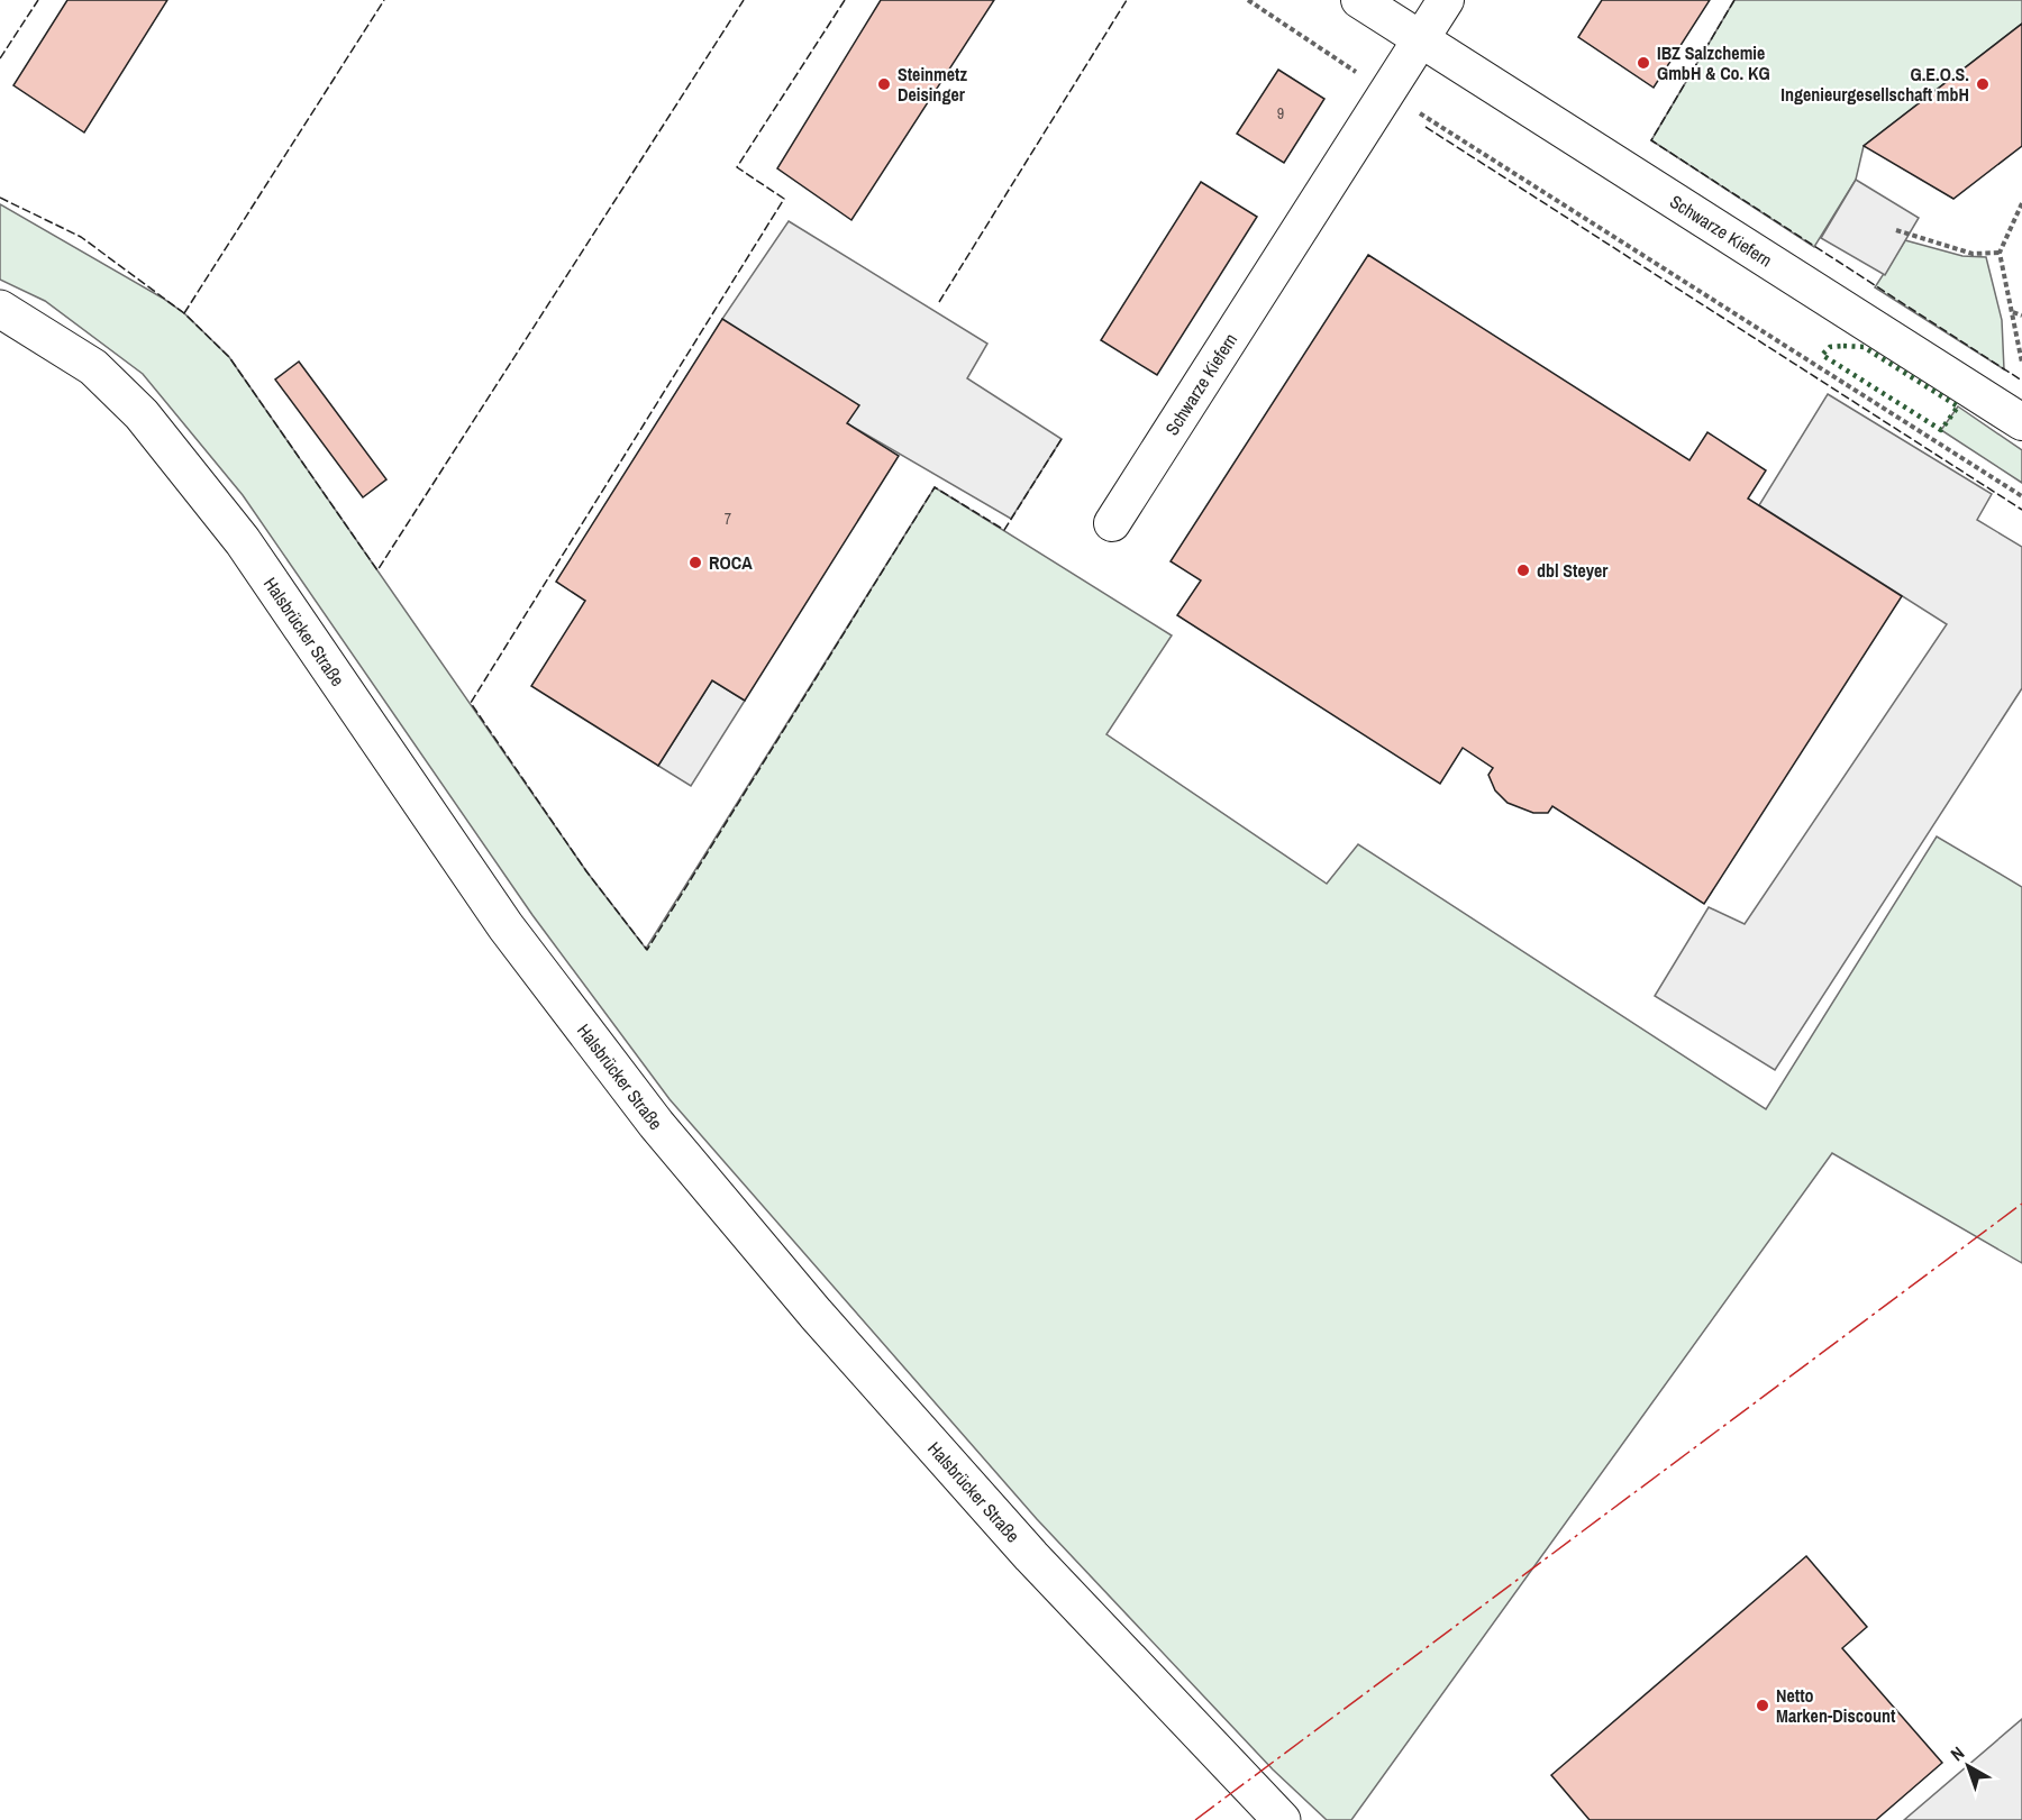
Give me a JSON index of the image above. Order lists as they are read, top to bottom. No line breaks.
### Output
{"streets":{"main road":["Halsbrücker Straße"],"street":["Schwarze Kiefern"]},"places":["IBZ Salzchemie GmbH & Co. KG","Steinmetz Deisinger","G.E.O.S. Ingenieurgesellschaft mbH","ROCA","dbl Steyer","Netto Marken-Discount"],"house_numbers":["9","7"],"north":"top left"}
